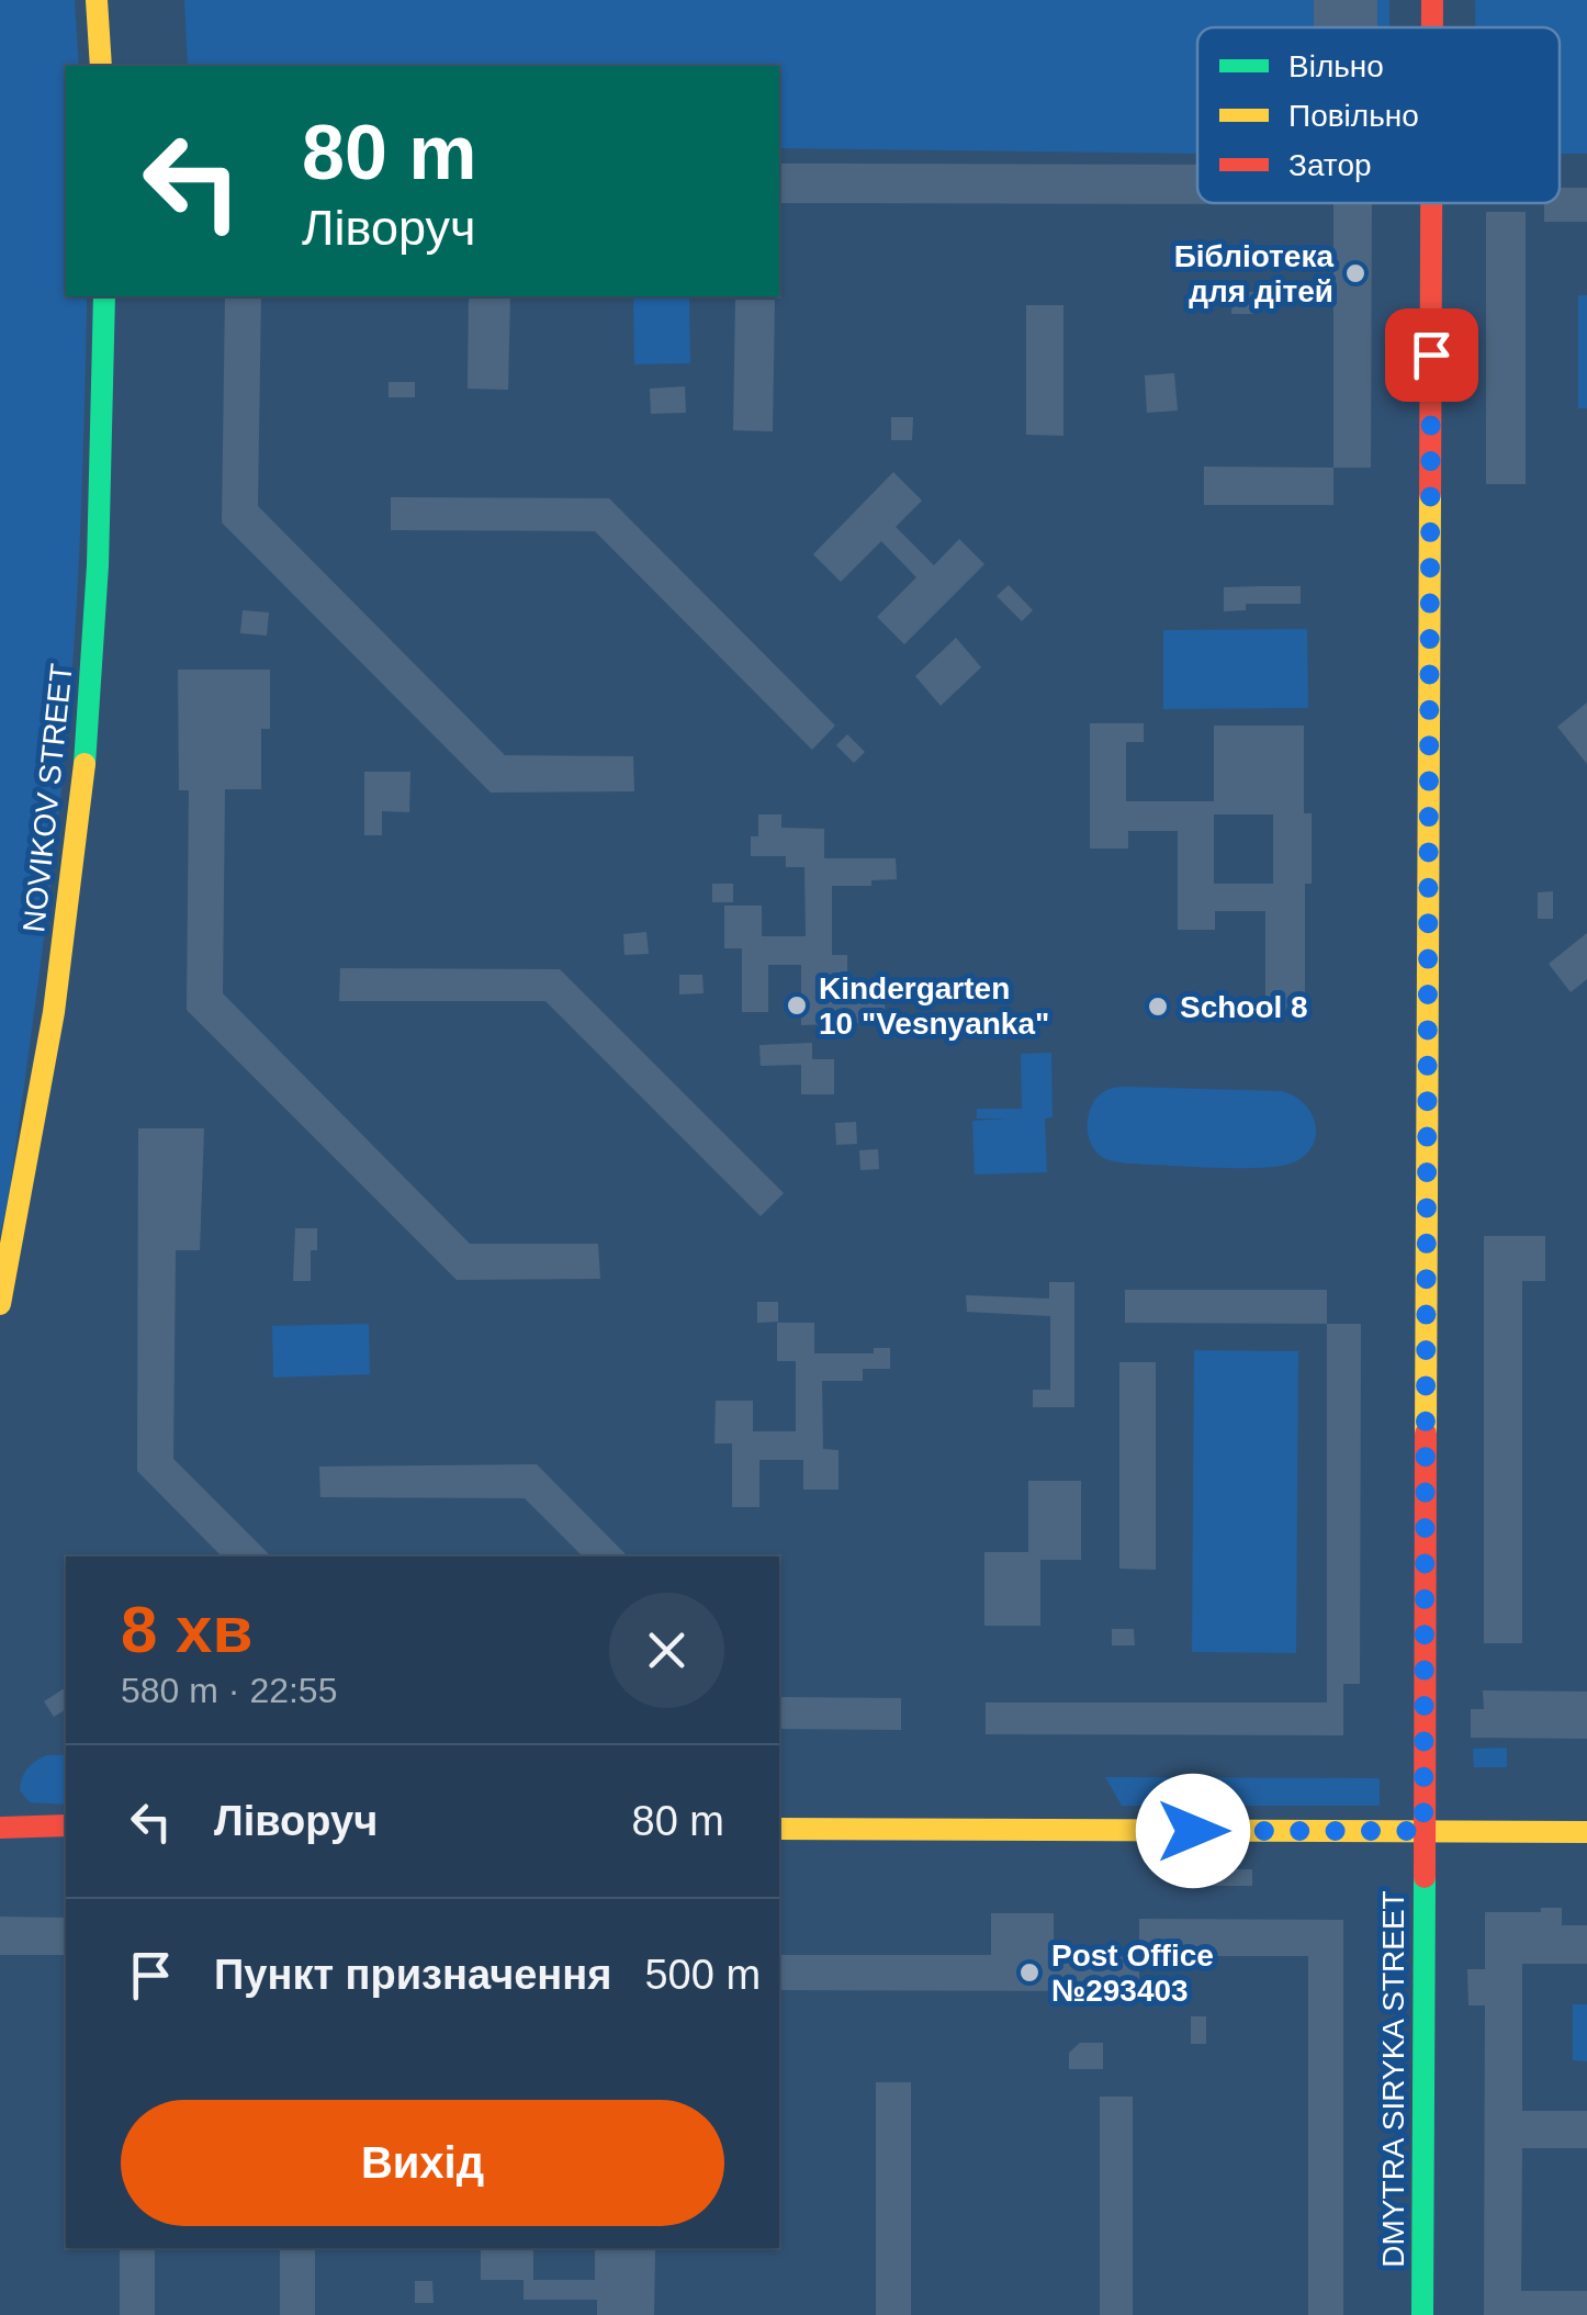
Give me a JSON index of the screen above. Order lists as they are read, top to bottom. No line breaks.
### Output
{"streets":{"street":["NOVIKOV STREET","DMYTRA SIRYKA STREET"]},"places":["Бібліотека для дітей","Kindergarten 10 \"Vesnyanka\"","School 8","Post Office №293403"],"legend":["Вільно","Повільно","Затор"],"page":{"turn":["80 m","Ліворуч"],"heading":["8 хв","580 m · 22:55"],"list":[{"name":"Ліворуч","value":"80 m"},{"name":"Пункт призначення","value":"500 m"}],"buttons":"Вихід"}}
